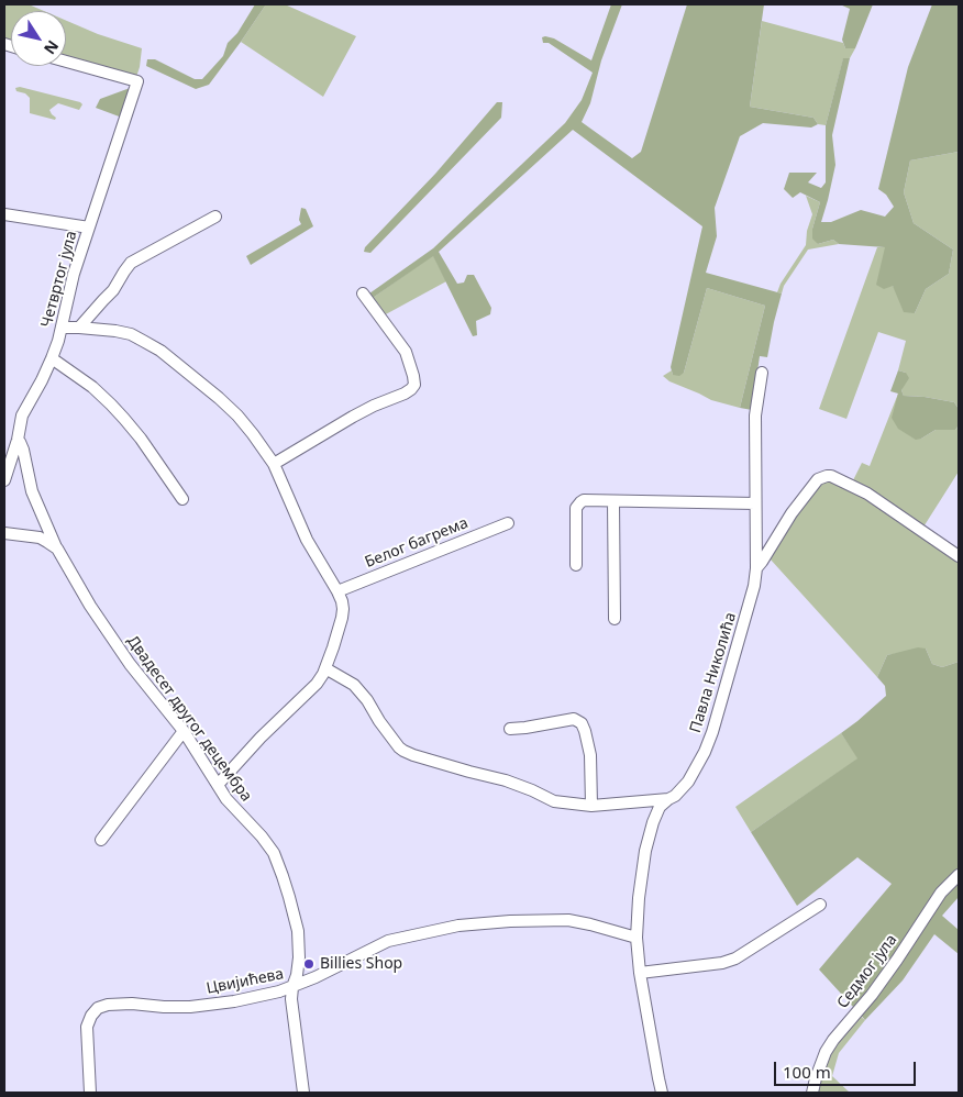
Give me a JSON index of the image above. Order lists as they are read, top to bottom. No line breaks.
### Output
{"streets":{"street":["Четвртог јула","Белог багрема","Павла Николића","Двадесет другог децембра","Седмог јула","Цвијићева"]},"crossings":[["Четвртог јула","Двадесет другог децембра"],["Павла Николића","Цвијићева"],["Двадесет другог децембра","Цвијићева"]],"places":["Billies Shop"],"scale_bar":"100 m","north":"bottom right"}
